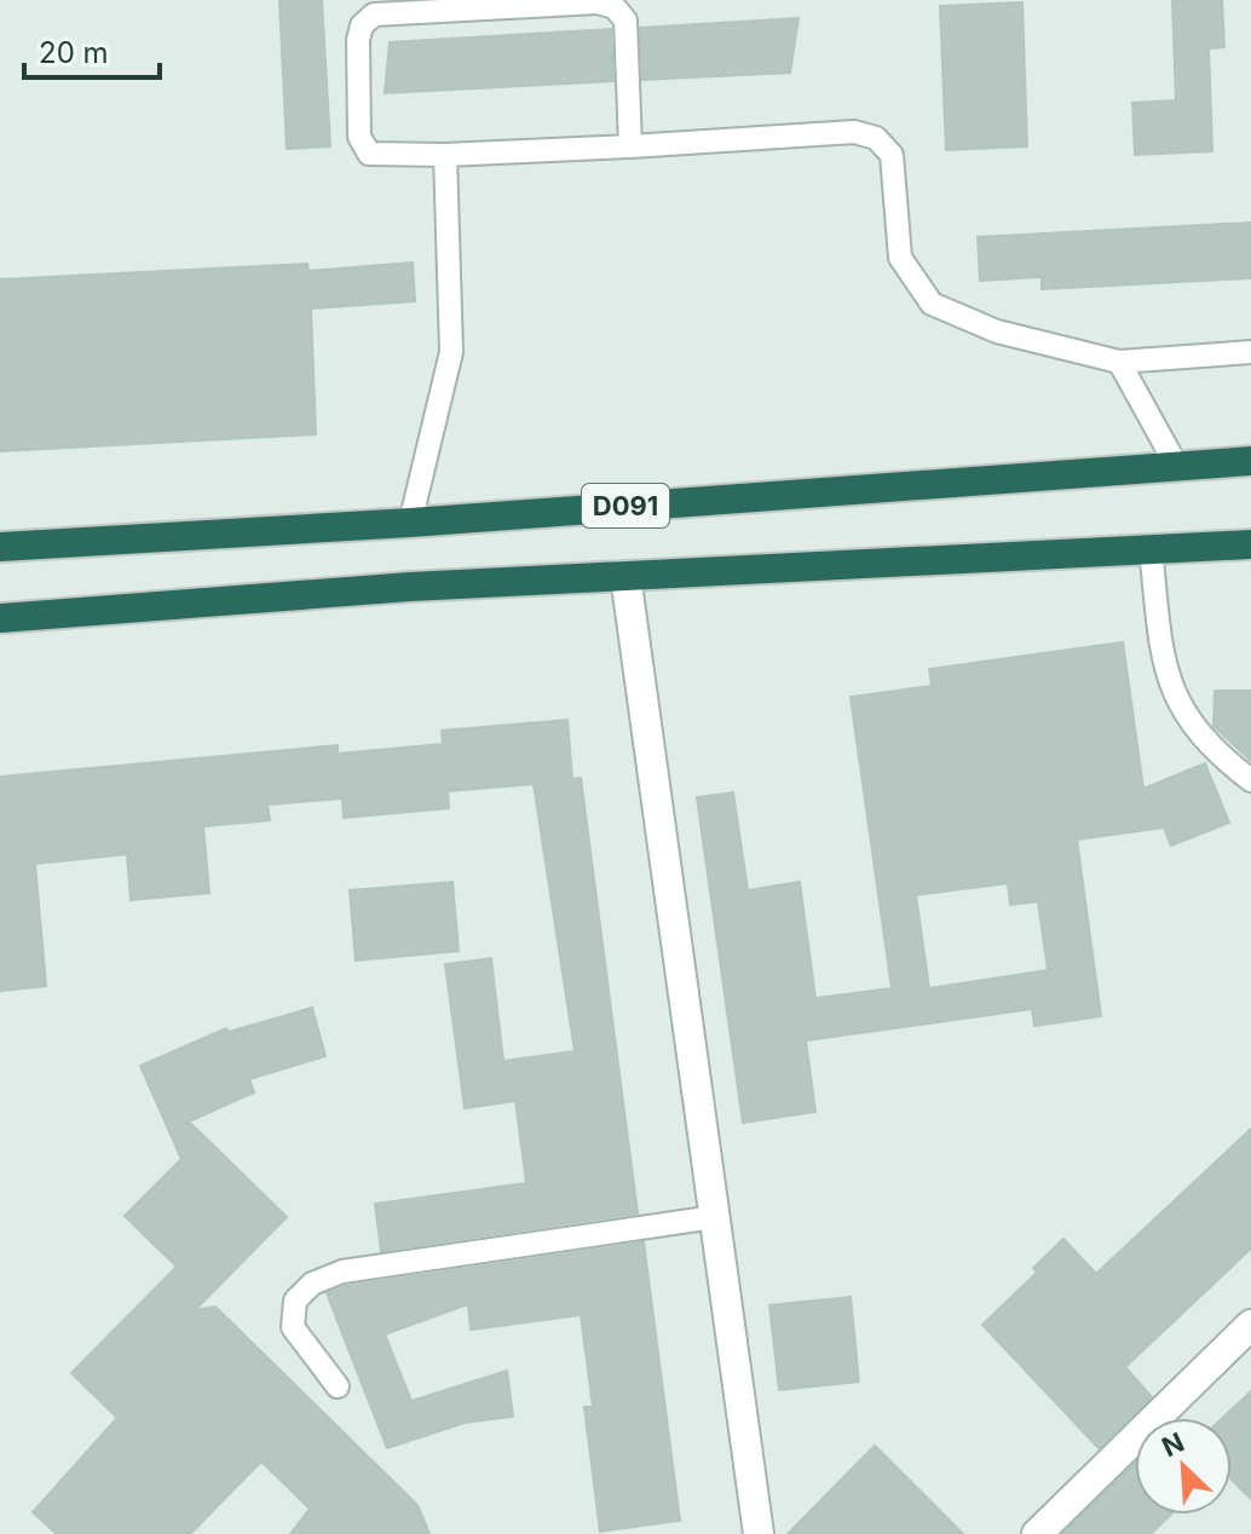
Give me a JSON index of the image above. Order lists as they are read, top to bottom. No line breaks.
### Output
{"streets":{"highway":["D091"]},"scale_bar":"20 m","north":"top left"}
